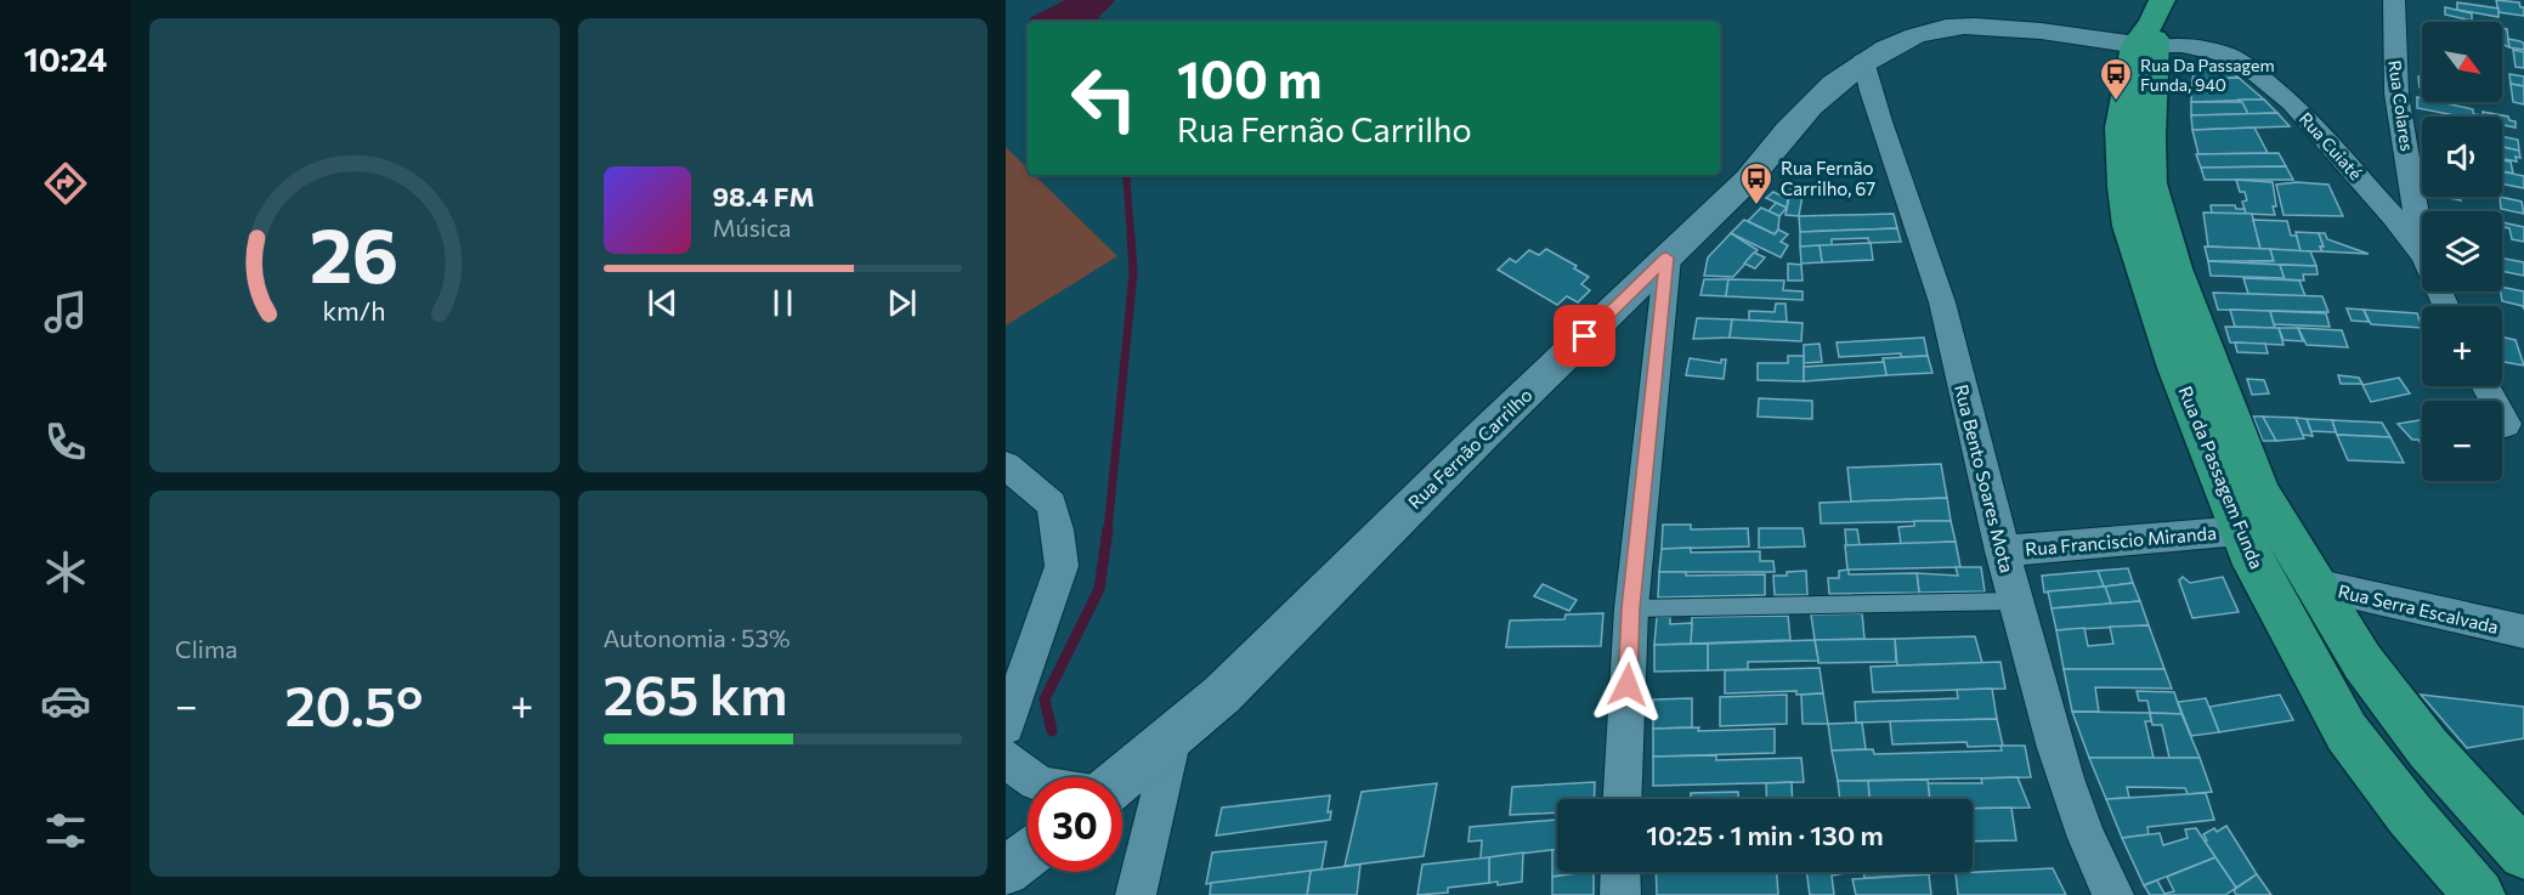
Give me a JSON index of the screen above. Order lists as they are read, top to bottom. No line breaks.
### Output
{"streets":{"main road":["Rua da Passagem Funda"],"street":["Rua Colares","Rua Cuiaté","Rua Fernão Carrilho","Rua Bento Soares Mota","Rua Franciscio Miranda","Rua Serra Escalvada"]},"crossings":[["Rua Cuiaté","Rua Fernão Carrilho"],["Rua Cuiaté","Rua da Passagem Funda"],["Rua Fernão Carrilho","Rua da Passagem Funda"],["Rua Fernão Carrilho","Rua Bento Soares Mota"],["Rua da Passagem Funda","Rua Franciscio Miranda"],["Rua da Passagem Funda","Rua Serra Escalvada"],["Rua Bento Soares Mota","Rua Franciscio Miranda"]],"places":{"bus stop":["Rua Da Passagem Funda, 940","Rua Fernão Carrilho, 67"]},"north":"bottom right","page":{"tabs":"10:24","map_buttons":["+","−"],"turn":["100 m","Rua Fernão Carrilho"],"song":["98.4 FM","Música"],"tile":["Clima",["Autonomia · 53%","265 km"]],"heat":["−","20.5°","+"],"limit":"30","trip":"10:25 · 1 min · 130 m","gauge":["26","km/h"]}}
